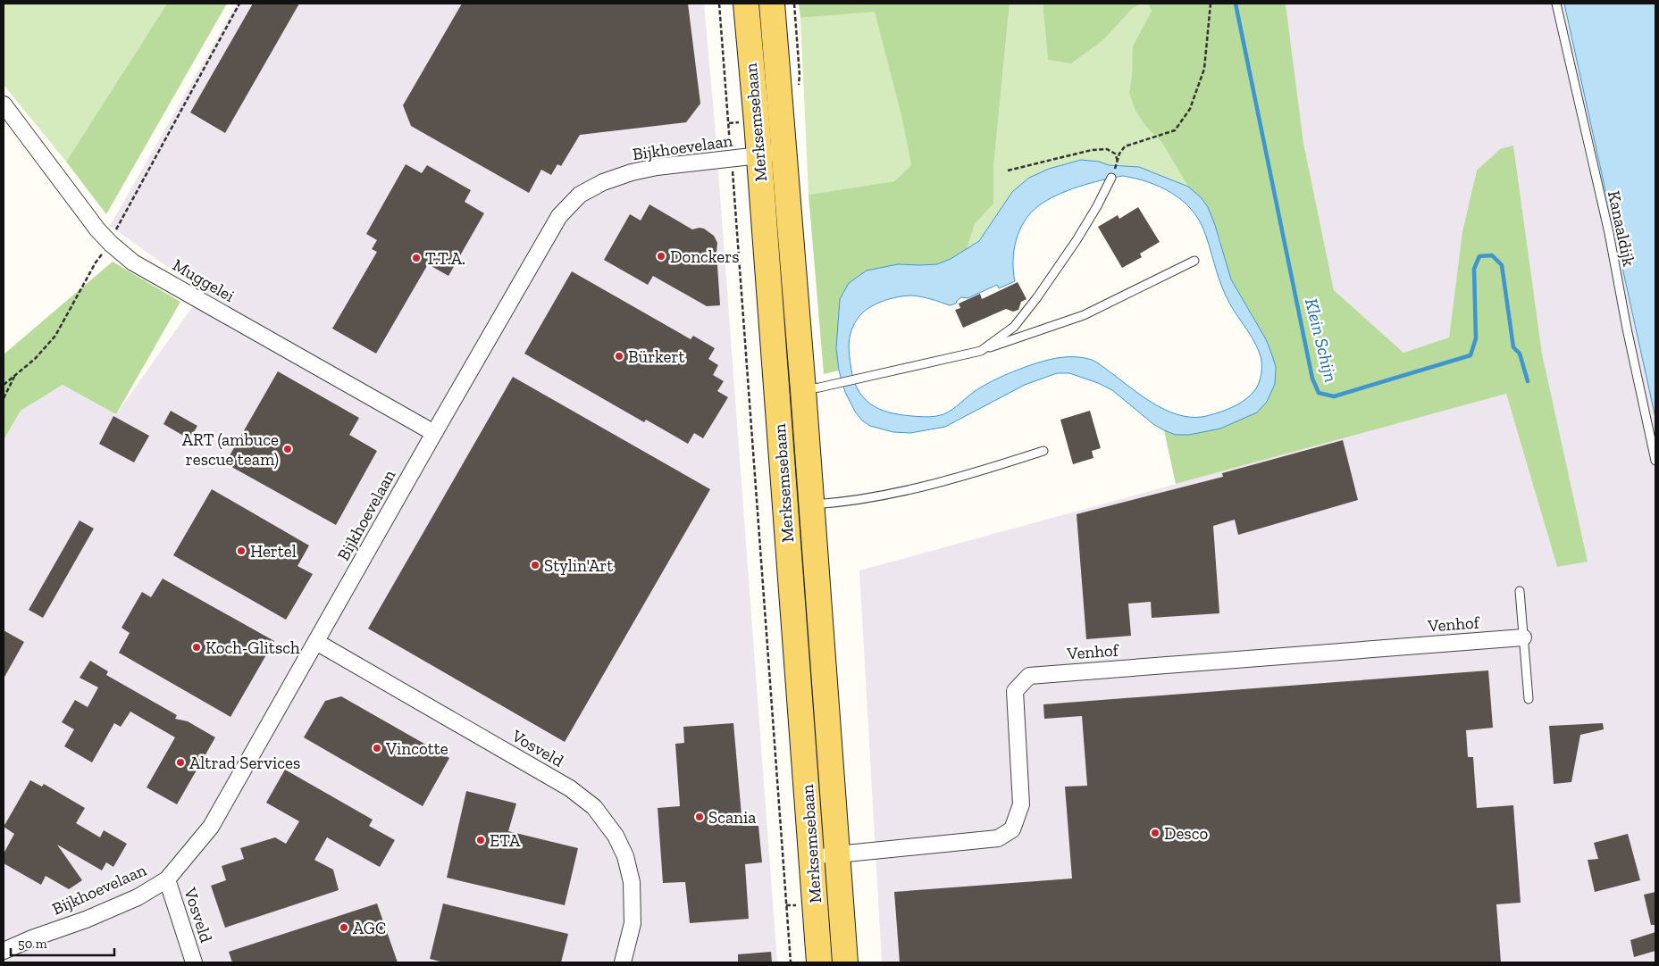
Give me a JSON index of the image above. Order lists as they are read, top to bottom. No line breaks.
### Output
{"streets":{"main road":["Merksemsebaan"],"street":["Bijkhoevelaan","Muggelei","Venhof","Vosveld"],"lane":["Kanaaldijk"]},"crossings":[["Merksemsebaan","Bijkhoevelaan"],["Merksemsebaan","Venhof"],["Bijkhoevelaan","Muggelei"],["Bijkhoevelaan","Vosveld"]],"water":["Klein Schijn"],"places":["Donckers","T.T.A.","Bürkert","ART (ambuce rescue team)","Hertel","Stylin'Art","Koch-Glitsch","Vincotte","Altrad Services","Scania","Desco","ETA","AGC"],"scale_bar":"50 m"}
